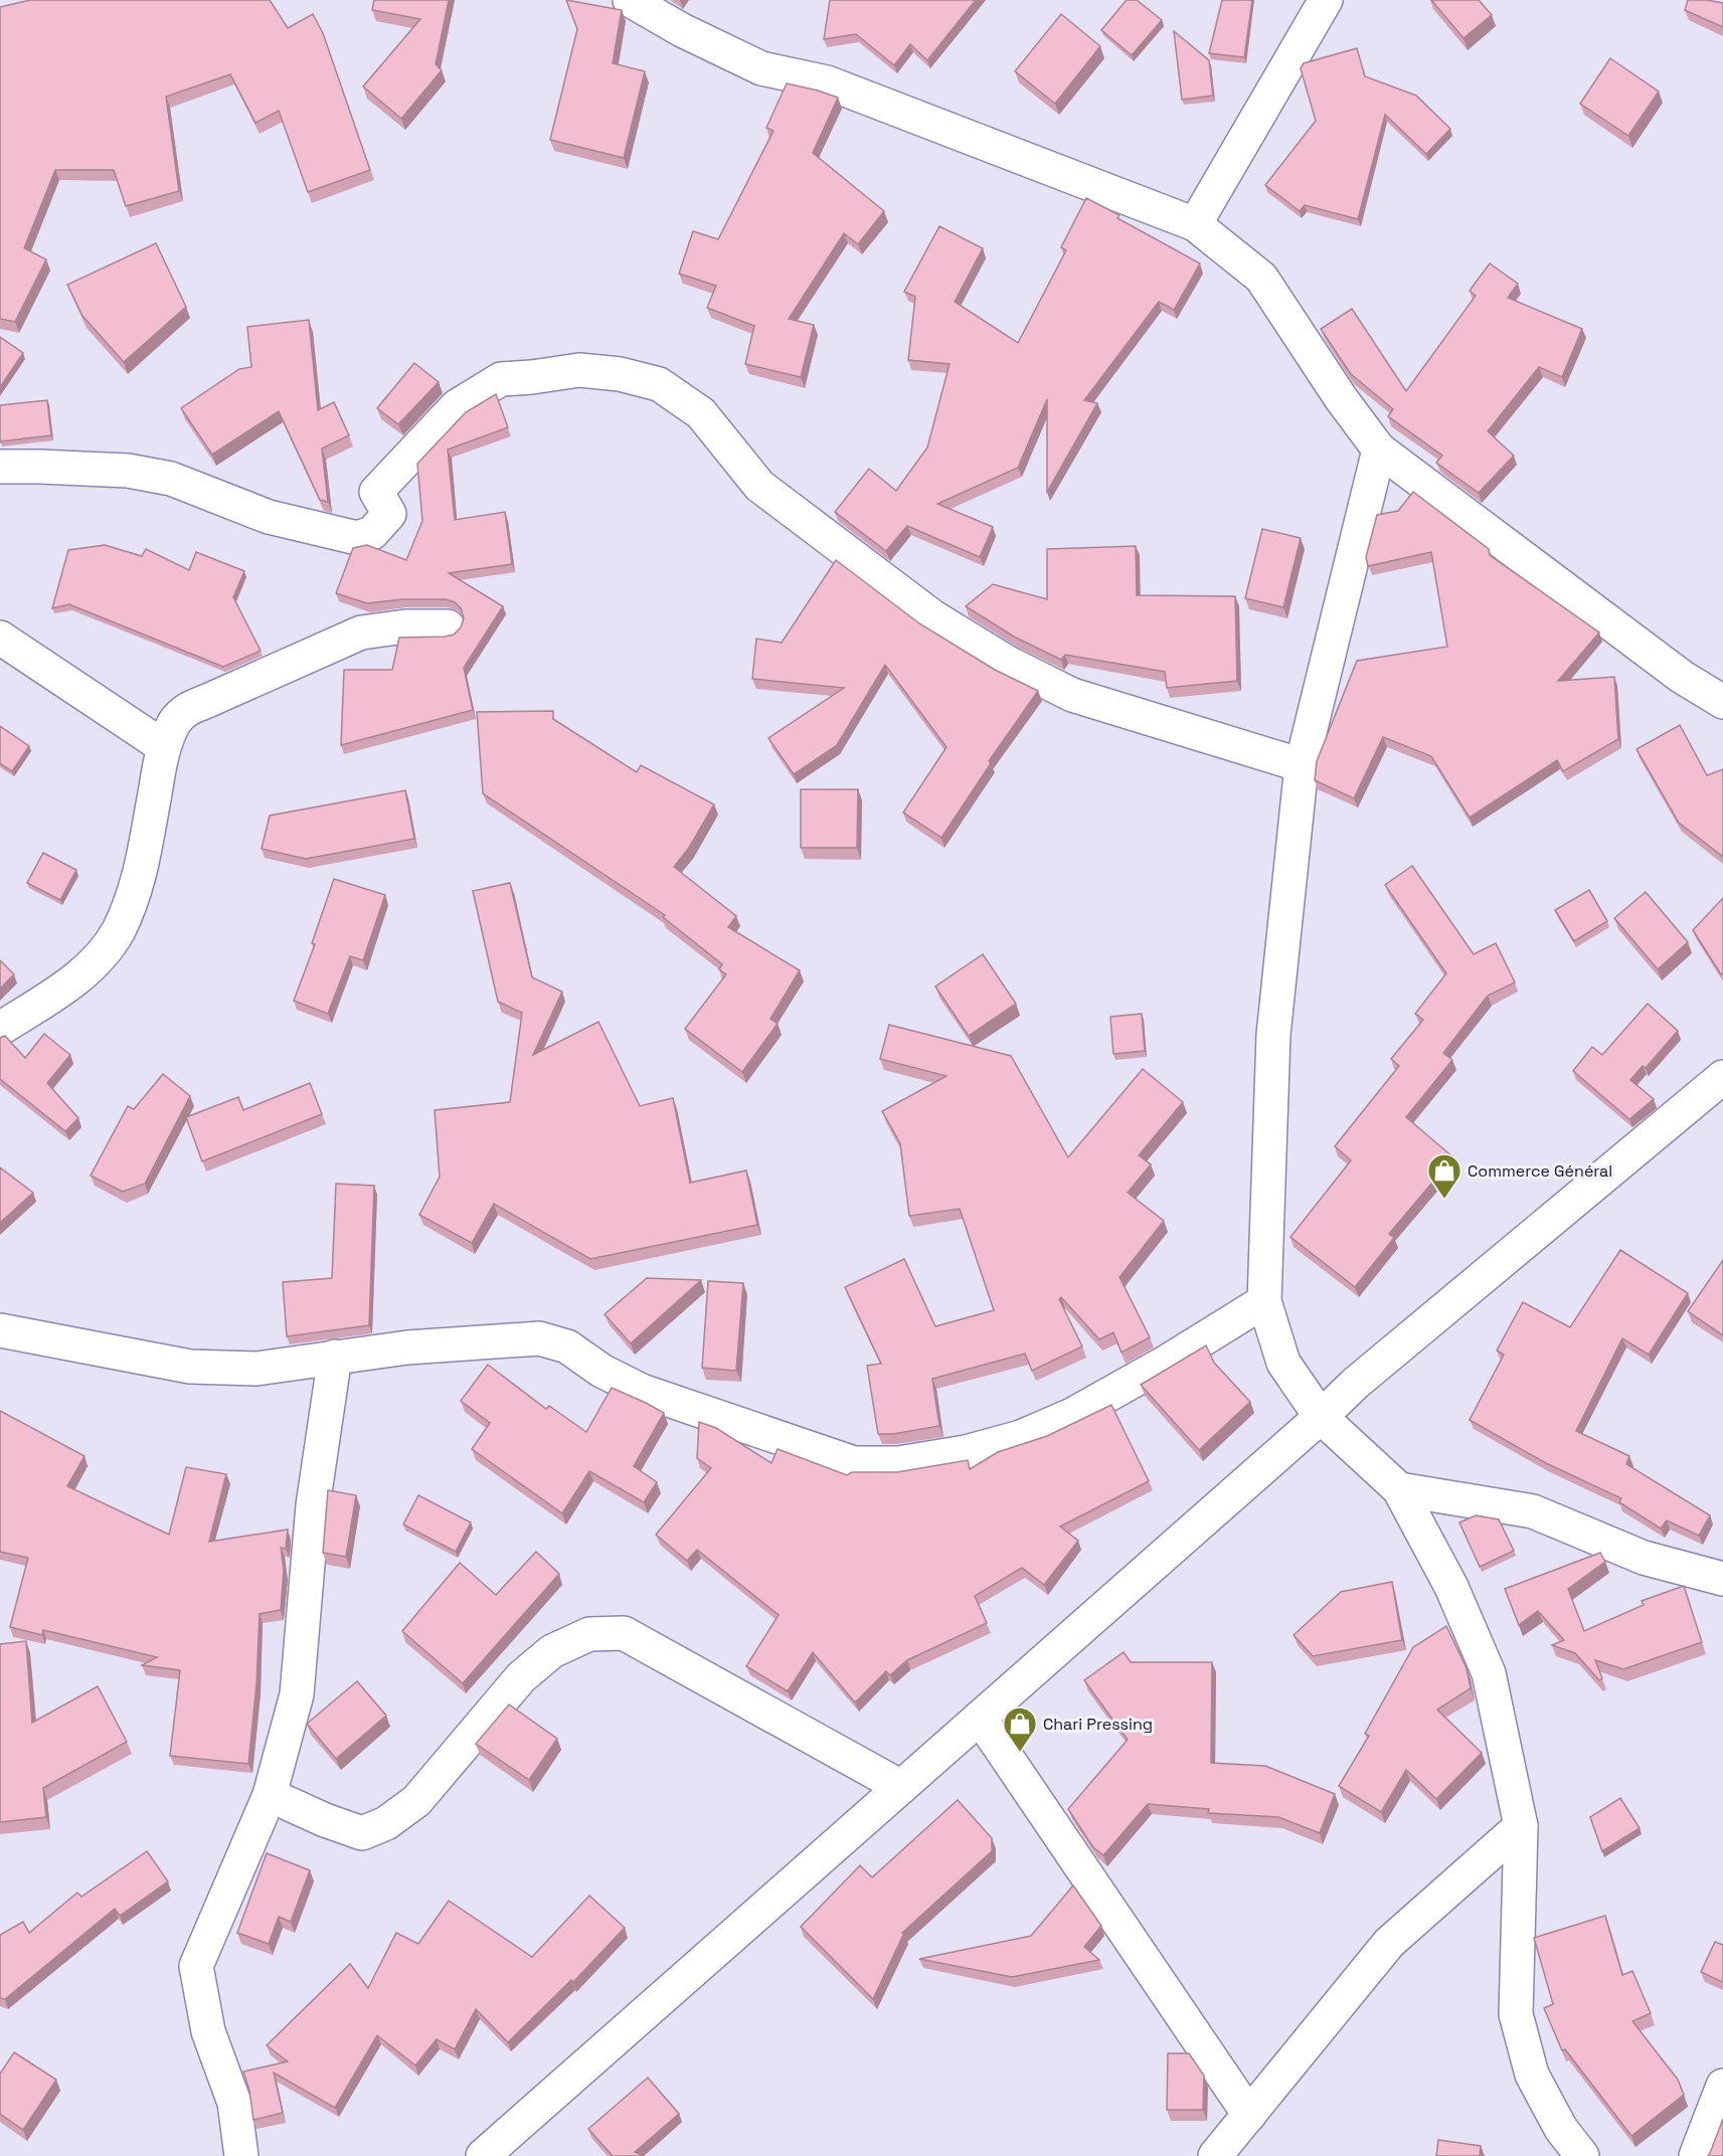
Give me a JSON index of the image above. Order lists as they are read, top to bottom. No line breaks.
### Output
{"places":{"shop":["Commerce Général","Chari Pressing"]}}
